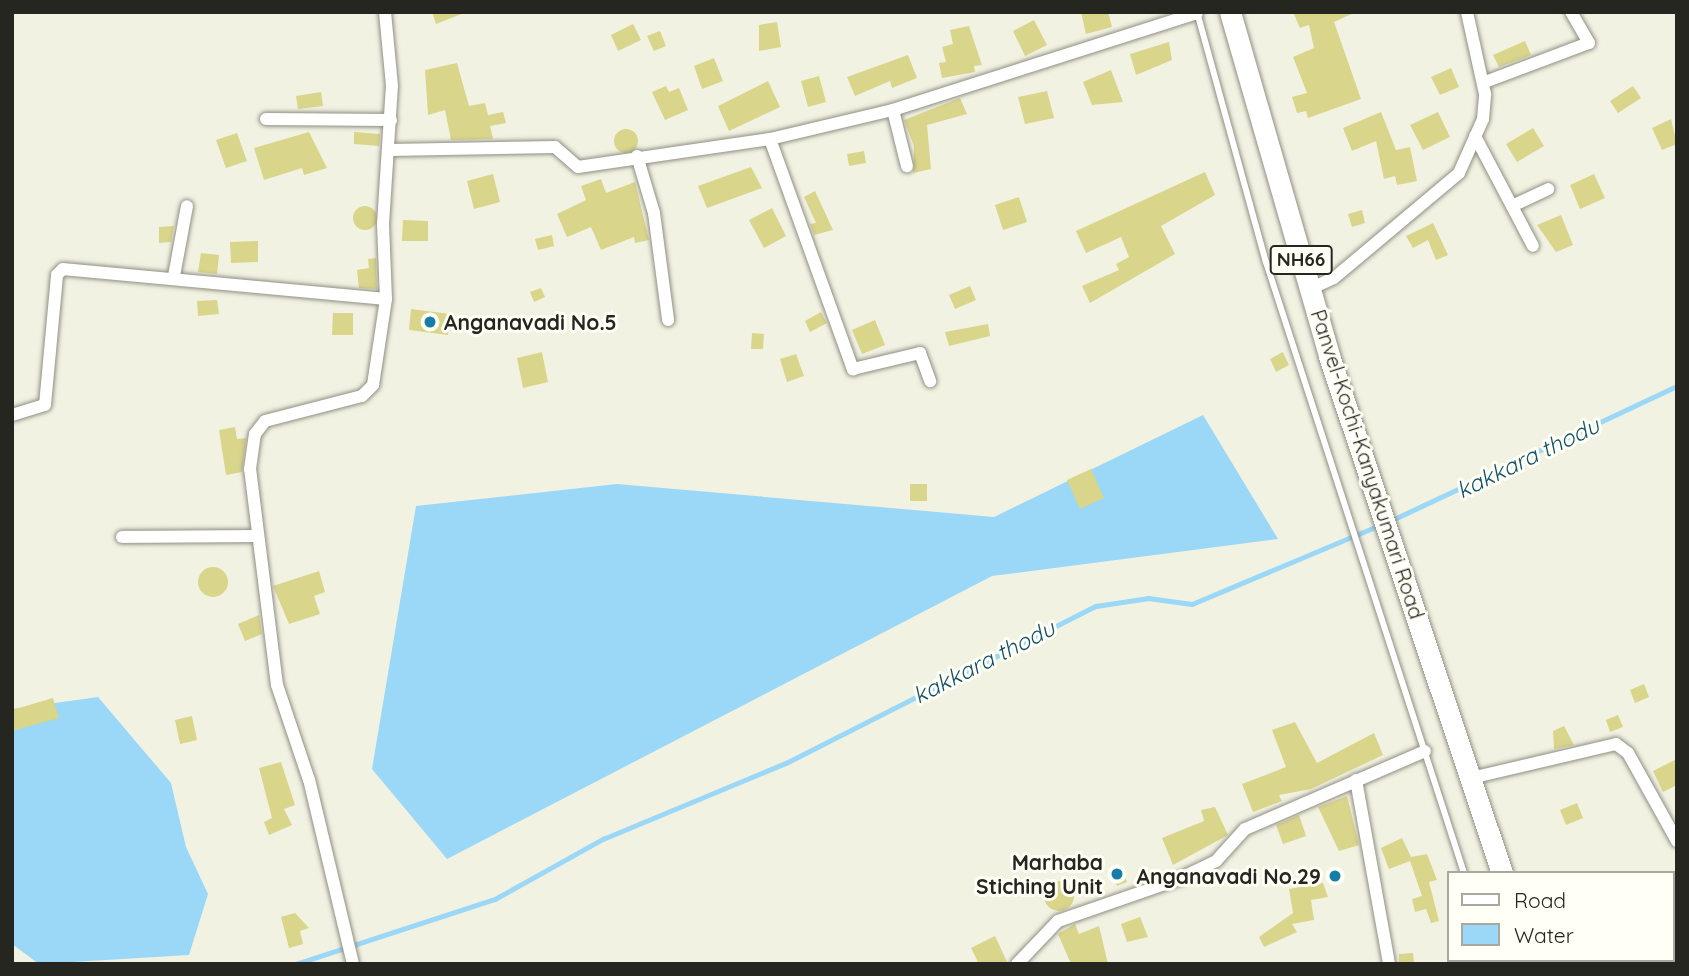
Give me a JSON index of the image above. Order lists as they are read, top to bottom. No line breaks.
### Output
{"streets":{"highway":["NH66","Panvel-Kochi-Kanyakumari Road"]},"water":["kakkara thodu"],"places":["Anganavadi No.5","Marhaba Stiching Unit","Anganavadi No.29"],"legend":["Road","Water"]}
